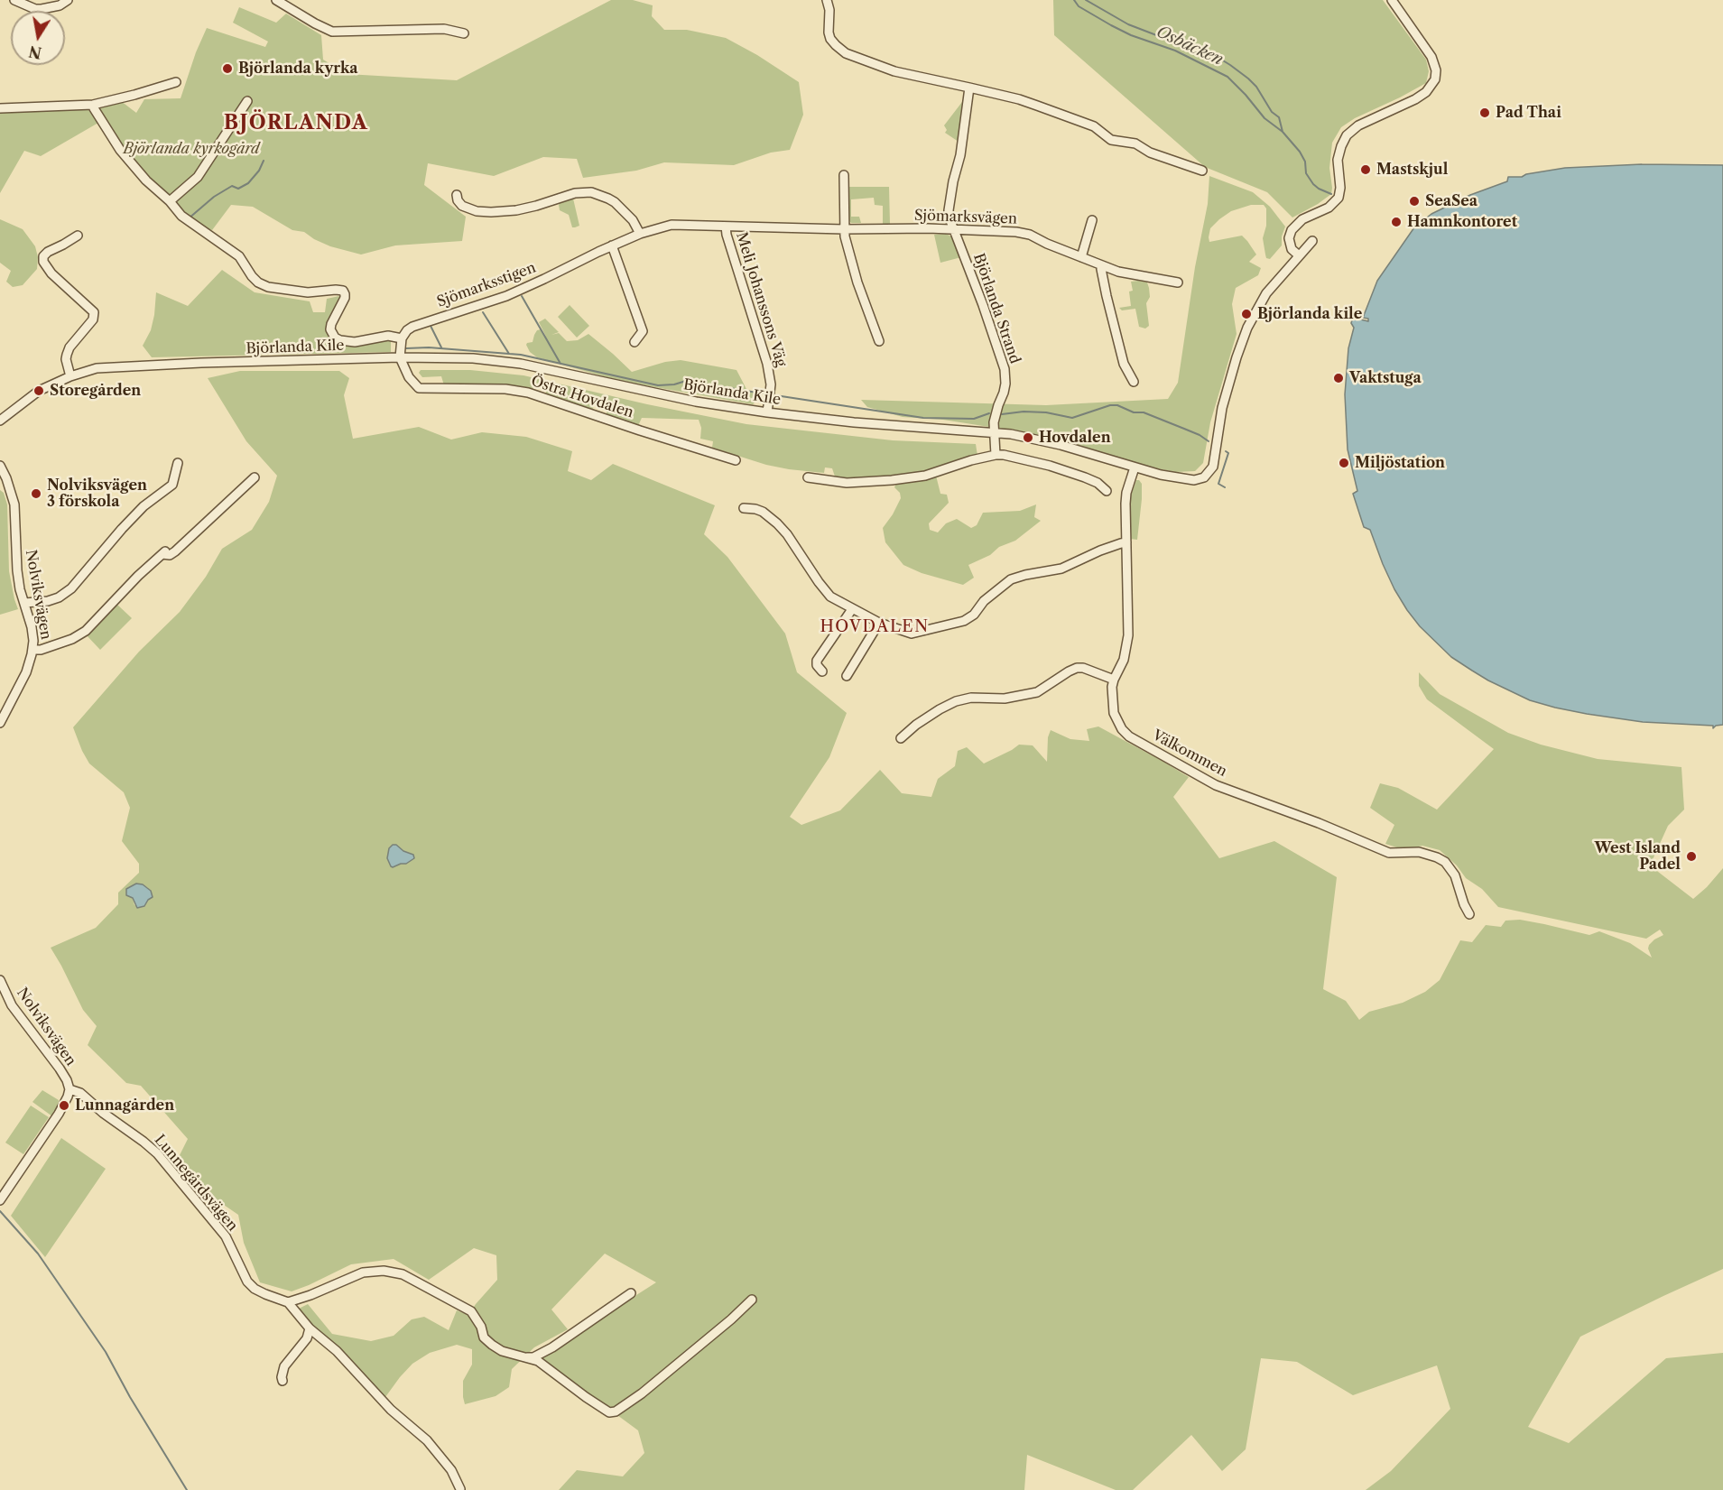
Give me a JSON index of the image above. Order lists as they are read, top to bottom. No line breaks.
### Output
{"streets":{"street":["Sjömarksvägen","Sjömarksstigen","Meli Johanssons Väg","Björlanda Strand","Björlanda Kile","Östra Hovdalen","Nolviksvägen","Välkommen","Lunnegårdsvägen"]},"crossings":[["Sjömarksvägen","Sjömarksstigen"],["Sjömarksvägen","Meli Johanssons Väg"],["Sjömarksvägen","Björlanda Strand"],["Meli Johanssons Väg","Björlanda Kile"],["Björlanda Strand","Björlanda Kile"],["Björlanda Kile","Östra Hovdalen"],["Björlanda Kile","Välkommen"],["Nolviksvägen","Lunnegårdsvägen"]],"districts":["BJÖRLANDA","HOVDALEN"],"water":["Osbäcken"],"parks":["Björlanda kyrkogård"],"places":["Björlanda kyrka","Pad Thai","Mastskjul","SeaSea","Hamnkontoret","Björlanda kile","Vaktstuga","Storegården","Hovdalen","Miljöstation","Nolviksvägen 3 förskola","West Island Padel","Lunnagården"],"north":"bottom"}
